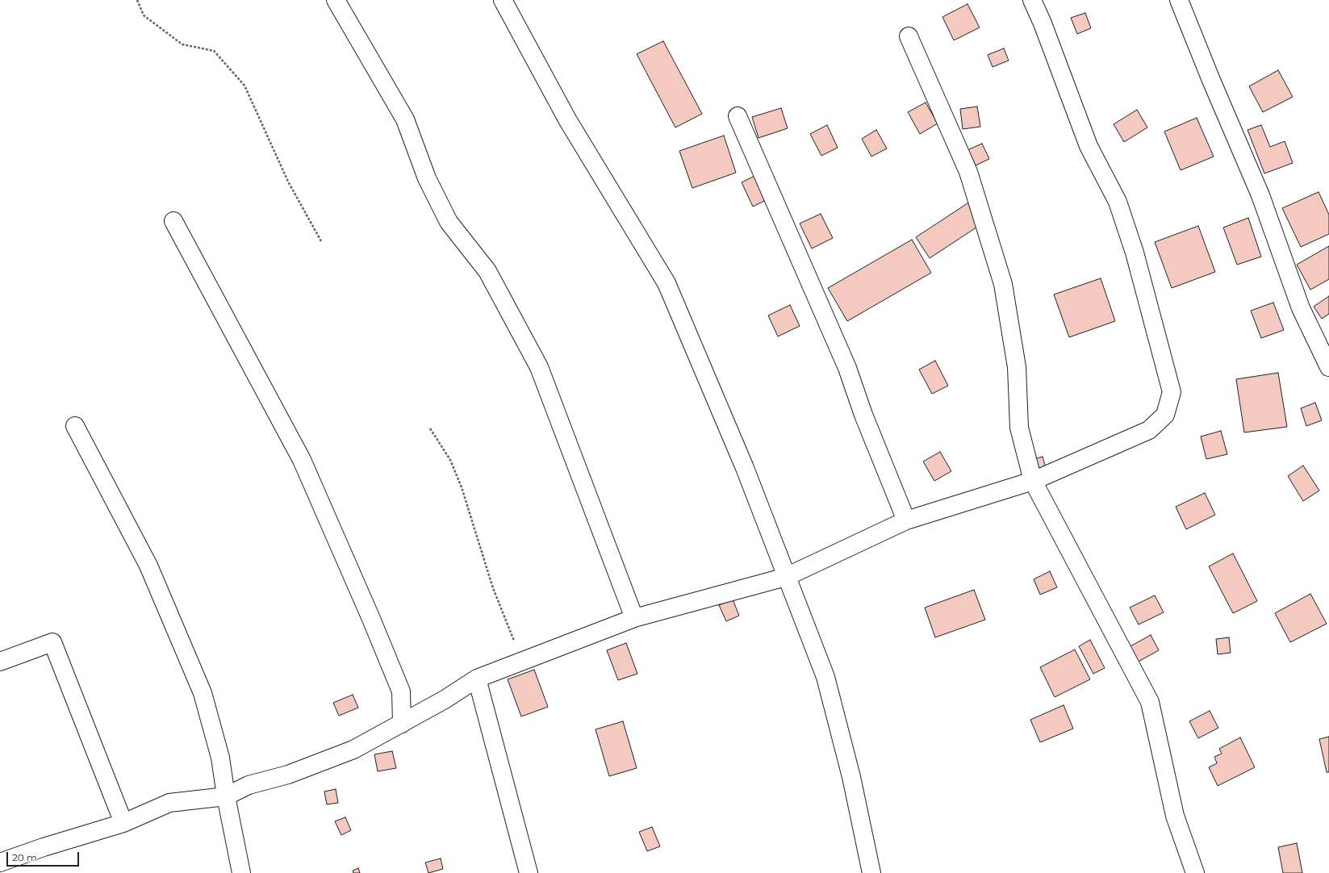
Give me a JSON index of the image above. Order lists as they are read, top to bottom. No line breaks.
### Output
{"scale_bar":"20 m"}
